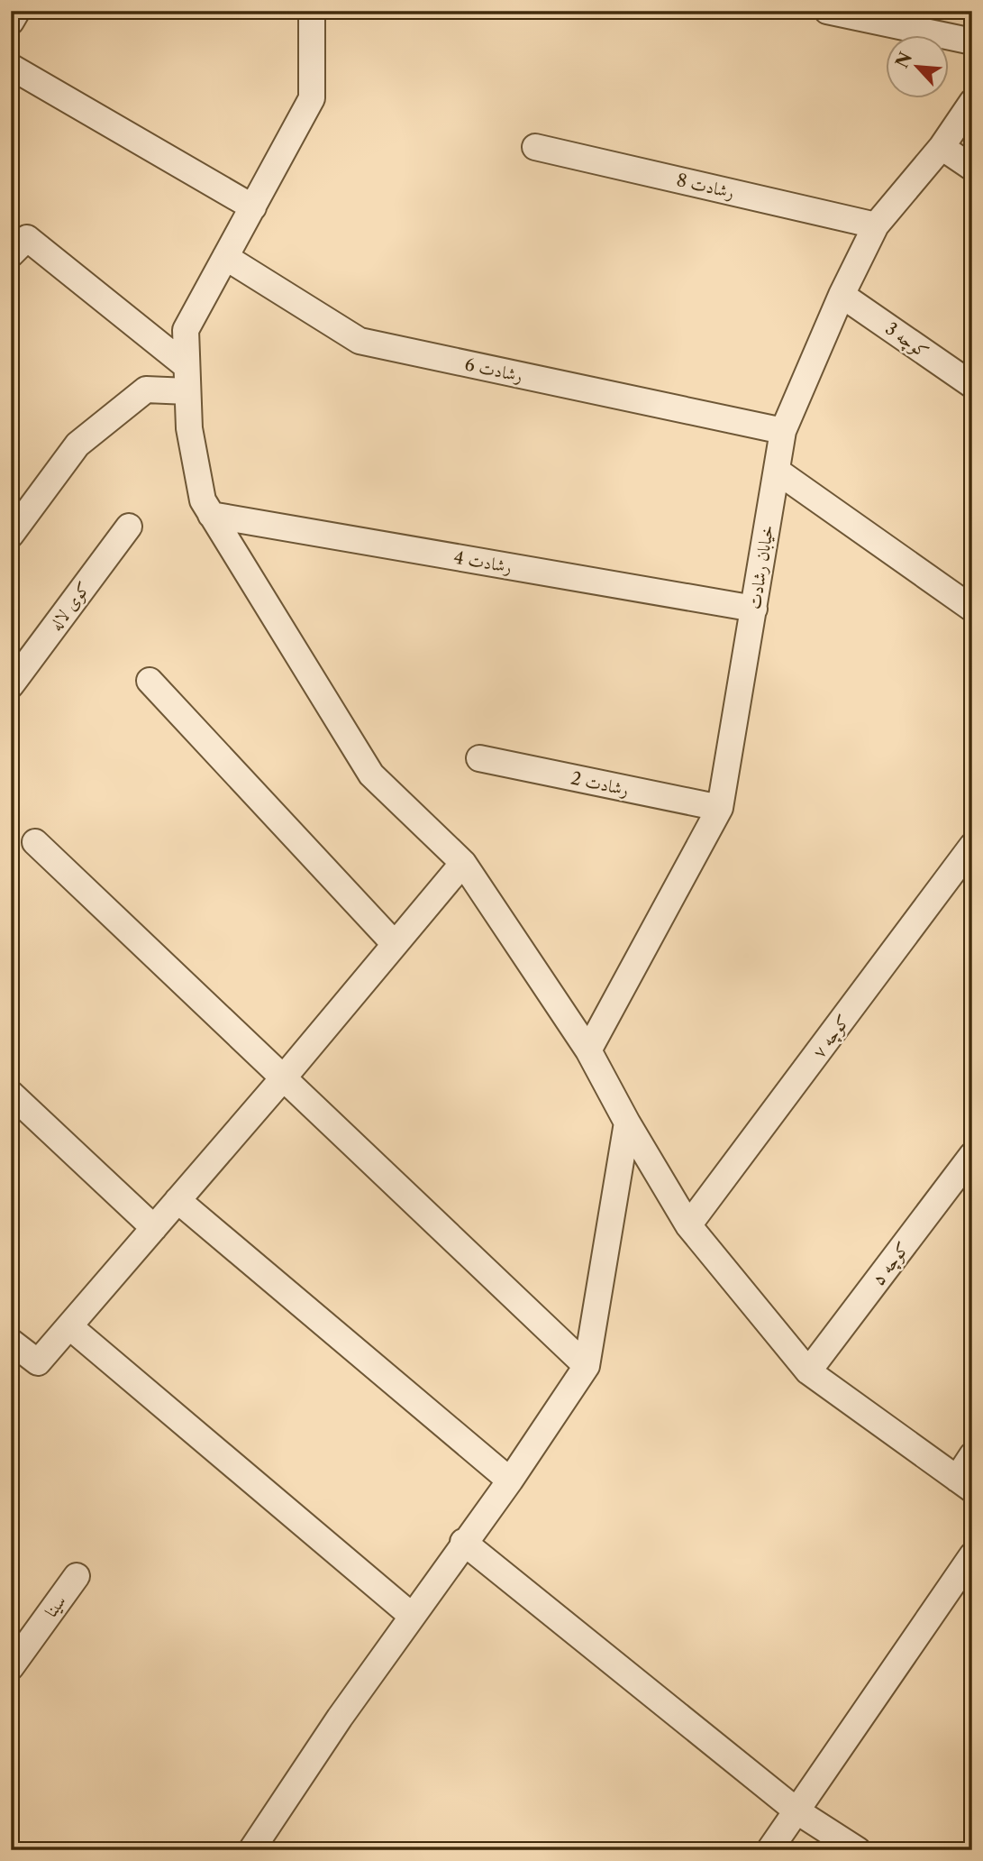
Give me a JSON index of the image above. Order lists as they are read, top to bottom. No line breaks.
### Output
{"streets":{"street":["رشادت 8","کوچه 3","رشادت 6","رشادت 4","خیابان رشادت","کوی لاله","رشادت 2","کوچه ۷","کوچه ۵","سینا"]},"crossings":[["رشادت 8","خیابان رشادت"],["کوچه 3","خیابان رشادت"],["رشادت 6","خیابان رشادت"],["رشادت 4","خیابان رشادت"],["خیابان رشادت","رشادت 2"]],"north":"top left"}
